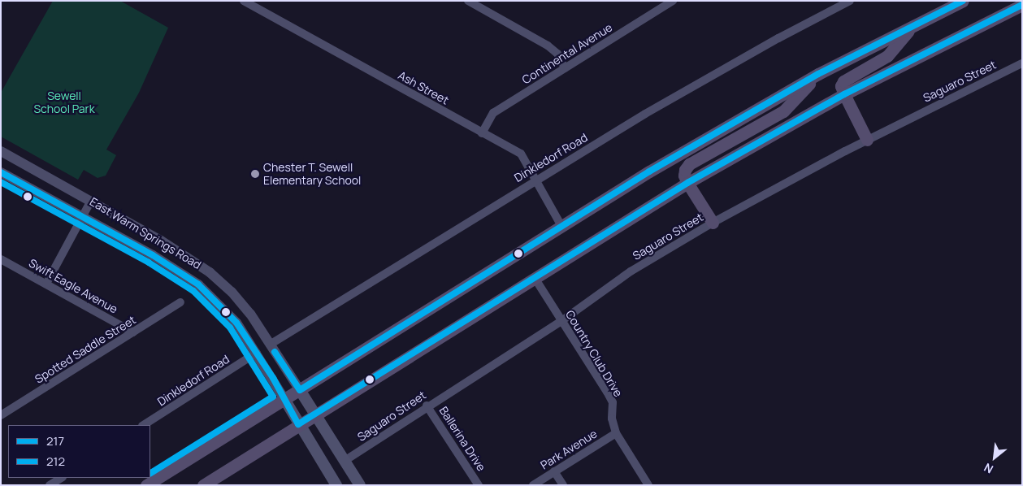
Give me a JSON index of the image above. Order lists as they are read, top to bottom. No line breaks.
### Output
{"streets":{"main road":["East Warm Springs Road"],"street":["Continental Avenue","Saguaro Street","Ash Street","Dinkledorf Road","Swift Eagle Avenue","Spotted Saddle Street","Country Club Drive","Ballerina Drive","Park Avenue"]},"crossings":[["Continental Avenue","Ash Street"],["Saguaro Street","East Warm Springs Road"],["Saguaro Street","Country Club Drive"],["Saguaro Street","Ballerina Drive"],["Ash Street","Dinkledorf Road"],["Dinkledorf Road","East Warm Springs Road"],["Swift Eagle Avenue","Spotted Saddle Street"],["Country Club Drive","Park Avenue"]],"parks":["Sewell School Park"],"places":["Chester T. Sewell Elementary School"],"lines":["transit line 217","transit line 212"],"legend":["217","212"],"north":"bottom left"}
